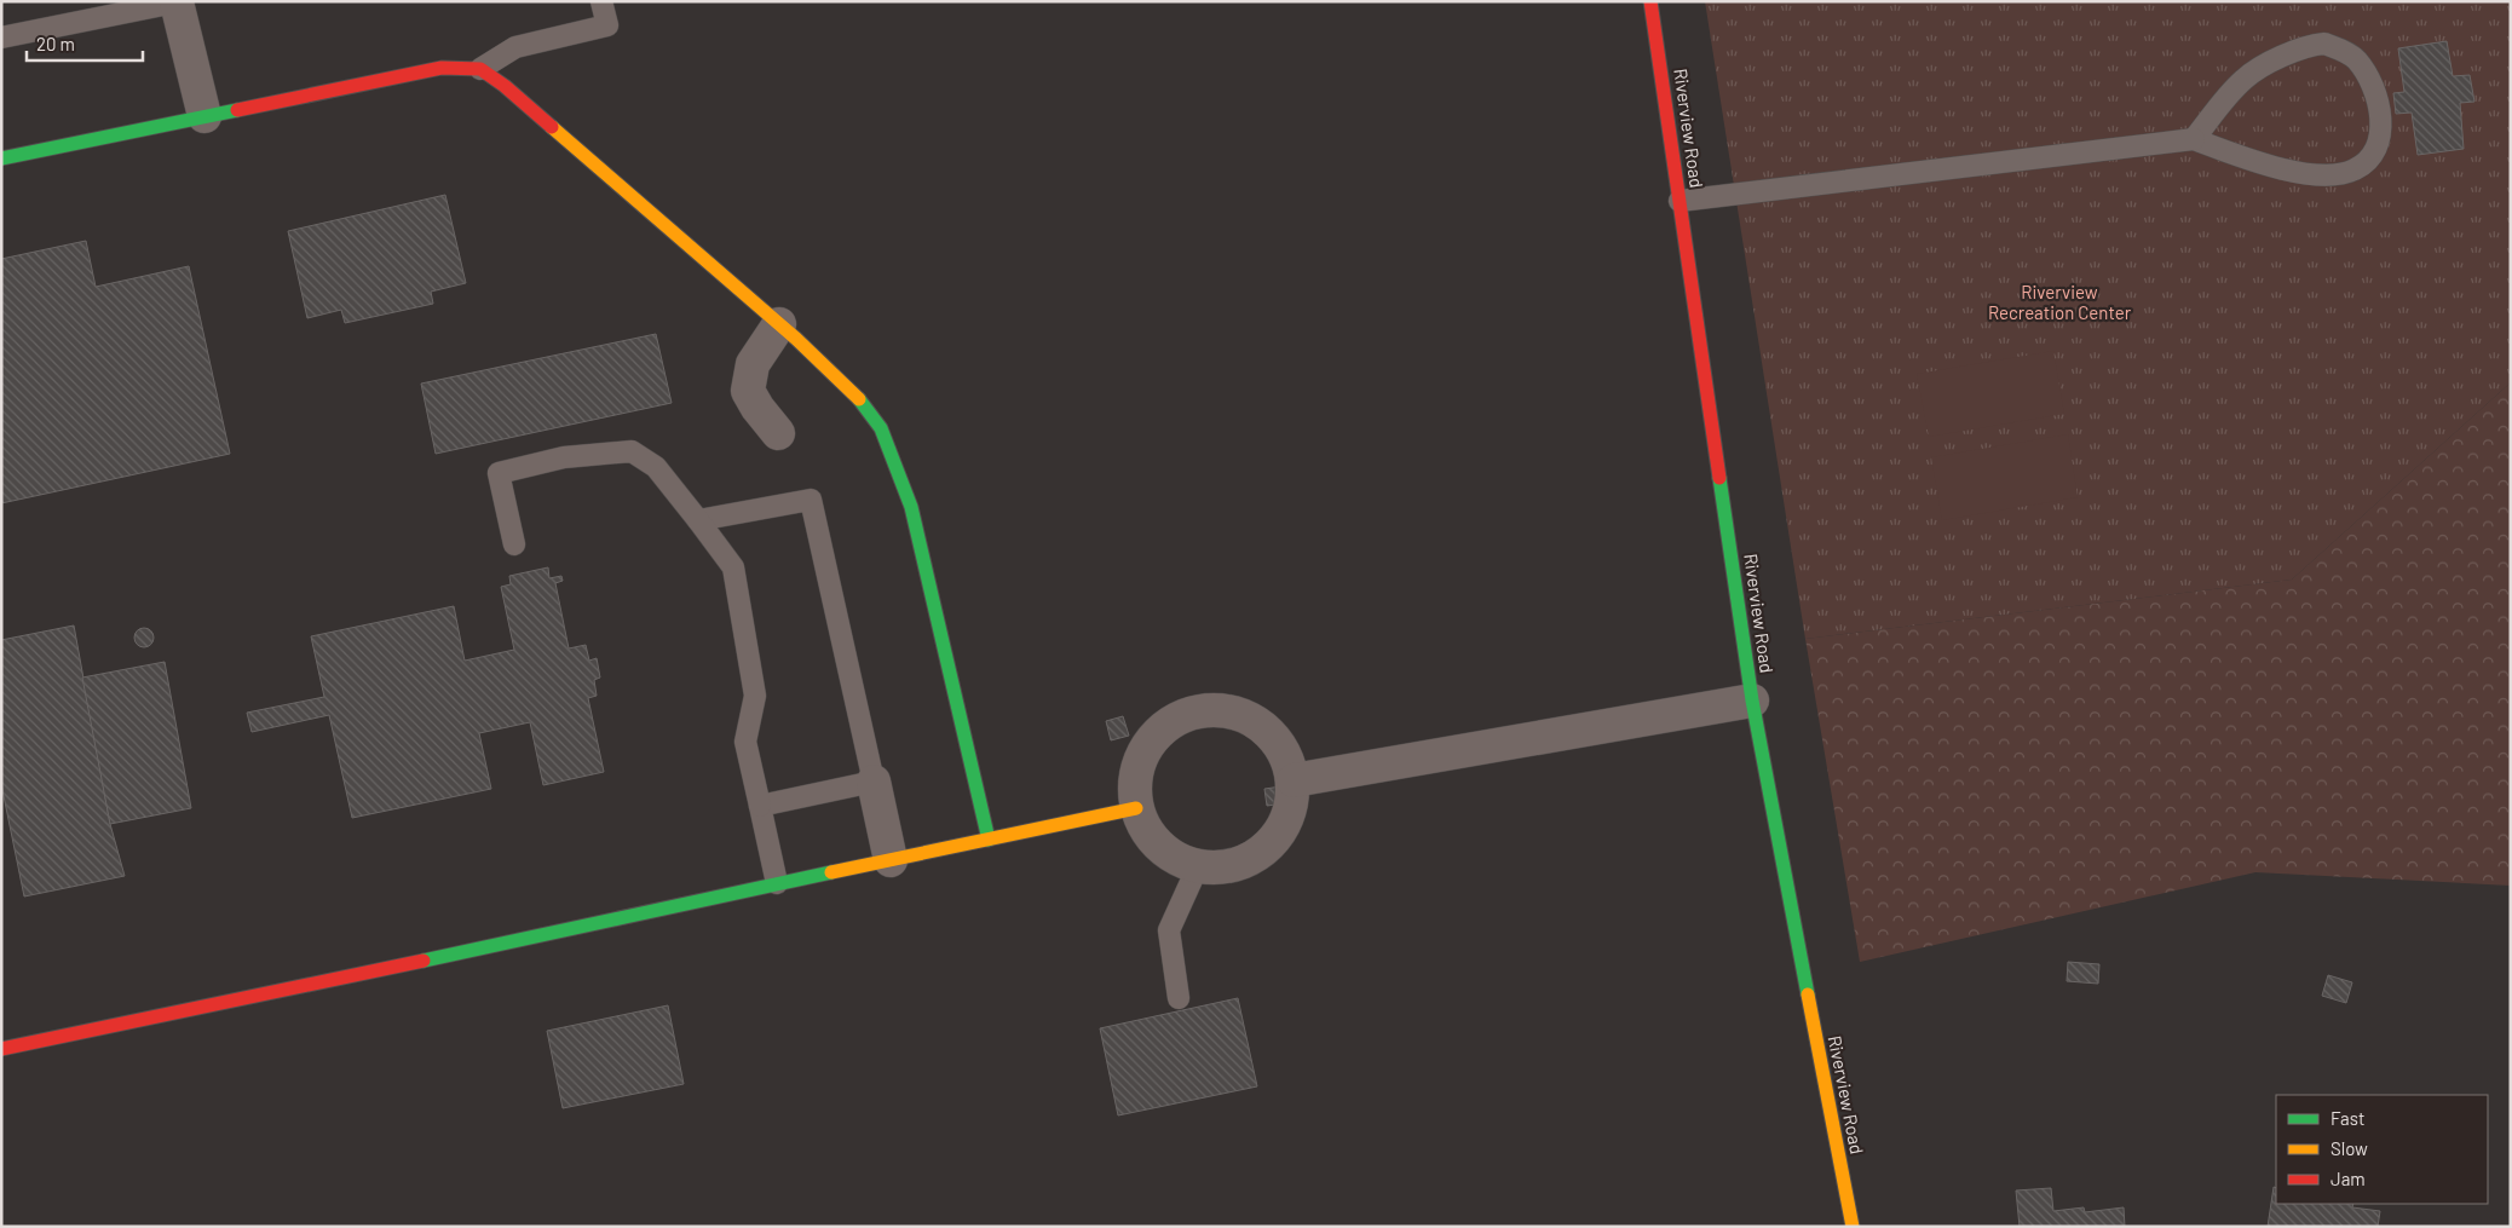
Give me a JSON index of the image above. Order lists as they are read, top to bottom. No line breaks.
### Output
{"streets":{"street":["Riverview Road"]},"parks":["Riverview Recreation Center"],"legend":["Fast","Slow","Jam"],"scale_bar":"20 m"}
